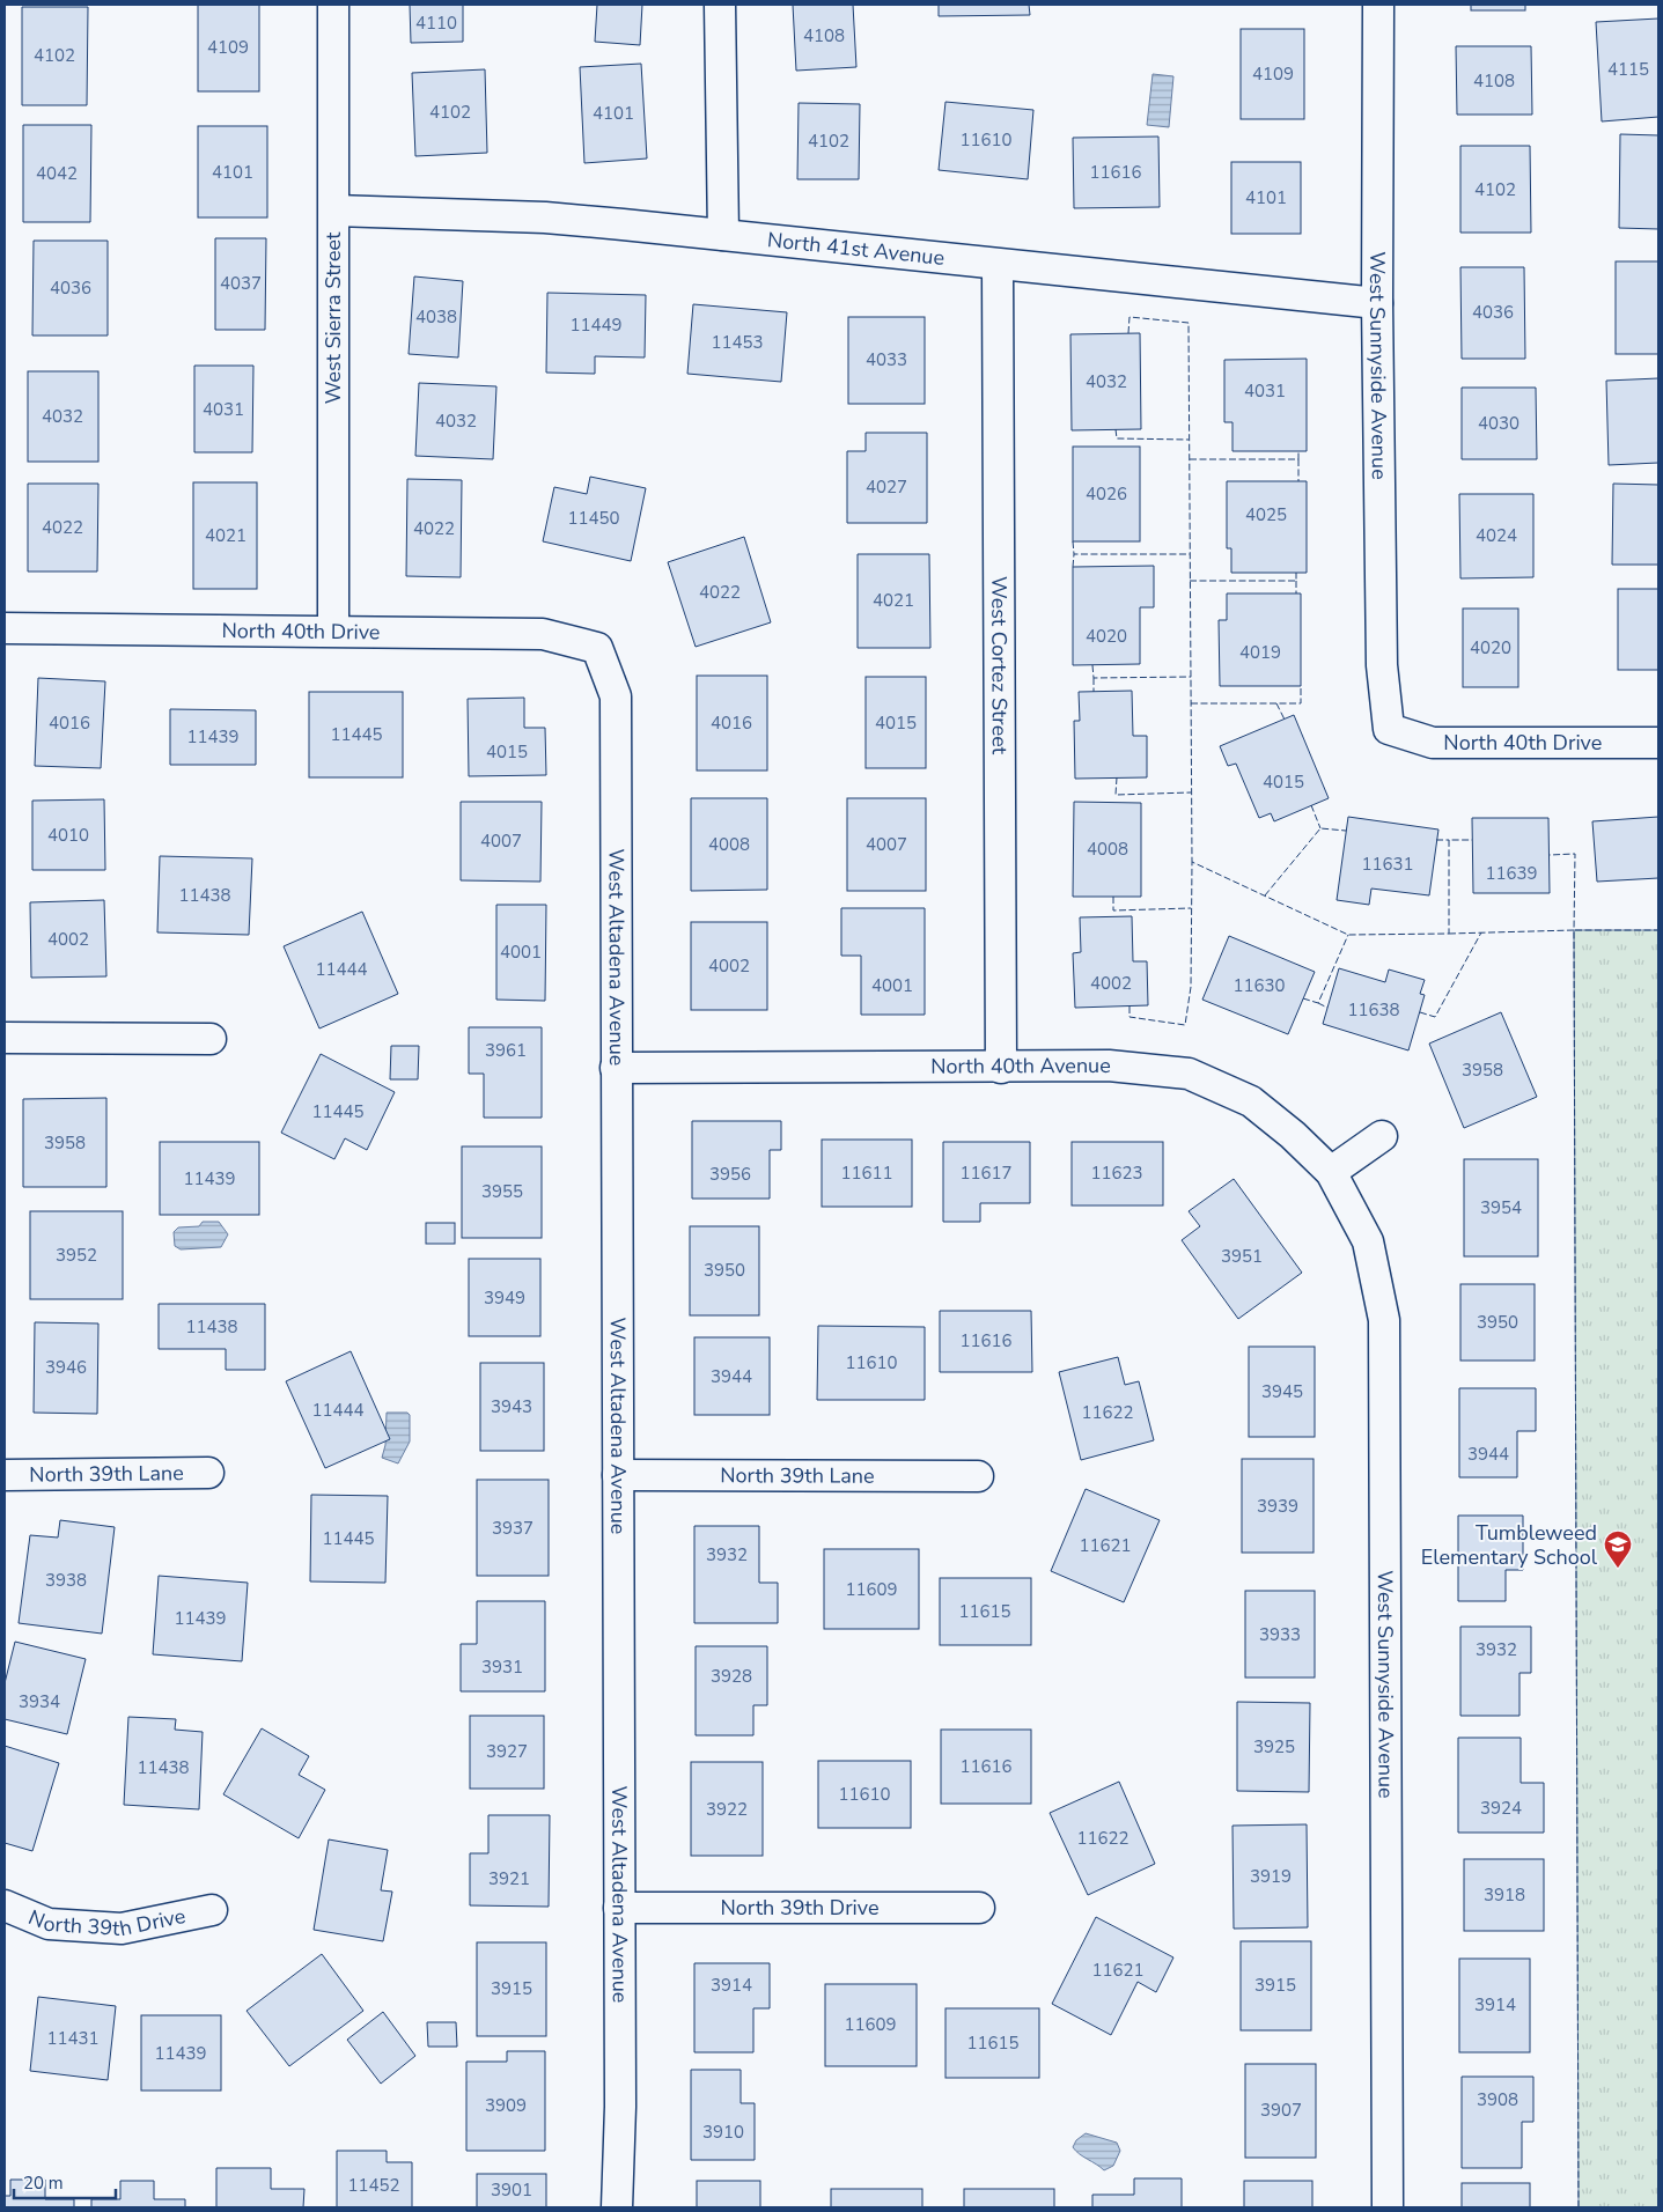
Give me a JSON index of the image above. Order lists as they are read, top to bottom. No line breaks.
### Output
{"streets":{"street":["North 41st Avenue","West Sierra Street","West Sunnyside Avenue","North 40th Drive","West Cortez Street","West Altadena Avenue","North 40th Avenue","North 39th Lane","North 39th Drive"]},"crossings":[["North 41st Avenue","West Sierra Street"],["North 41st Avenue","West Sunnyside Avenue"],["North 41st Avenue","West Cortez Street"],["West Sierra Street","North 40th Drive"],["West Sunnyside Avenue","North 40th Drive"],["West Sunnyside Avenue","North 40th Avenue"],["North 40th Drive","West Altadena Avenue"],["West Cortez Street","North 40th Avenue"],["West Altadena Avenue","North 40th Avenue"],["West Altadena Avenue","North 39th Lane"],["West Altadena Avenue","North 39th Drive"]],"places":{"school or university":["Tumbleweed Elementary School"]},"house_numbers":["4110","4108","4109","4102","4115","4109","4108","4102","4101","11610","4102","4101","11616","4042","4102","4101","4037","4036","4036","4038","11449","11453","4033","4032","4031","4031","4032","4032","4030","4027","4026","4025","11450","4022","4022","4021","4024","4022","4021","4020","4020","4019","4016","4016","4015","11445","11439","4015","4015","4010","4007","4008","4007","4008","11631","11639","11438","4002","4001","4002","11444","4002","4001","11630","11638","3961","3958","11445","3958","11611","11617","11623","3956","11439","3955","3954","3952","3951","3950","3949","3950","11438","11616","11610","3946","3944","3945","3943","11444","11622","3944","3939","3937","11445","11621","3932","3938","11609","11615","11439","3933","3932","3931","3928","3934","3925","3927","11616","11438","11610","3924","3922","11622","3919","3921","3918","11621","3914","3915","3915","3914","11609","11431","11615","11439","3908","3909","3907","3910","11452","3901"],"scale_bar":"20 m"}
